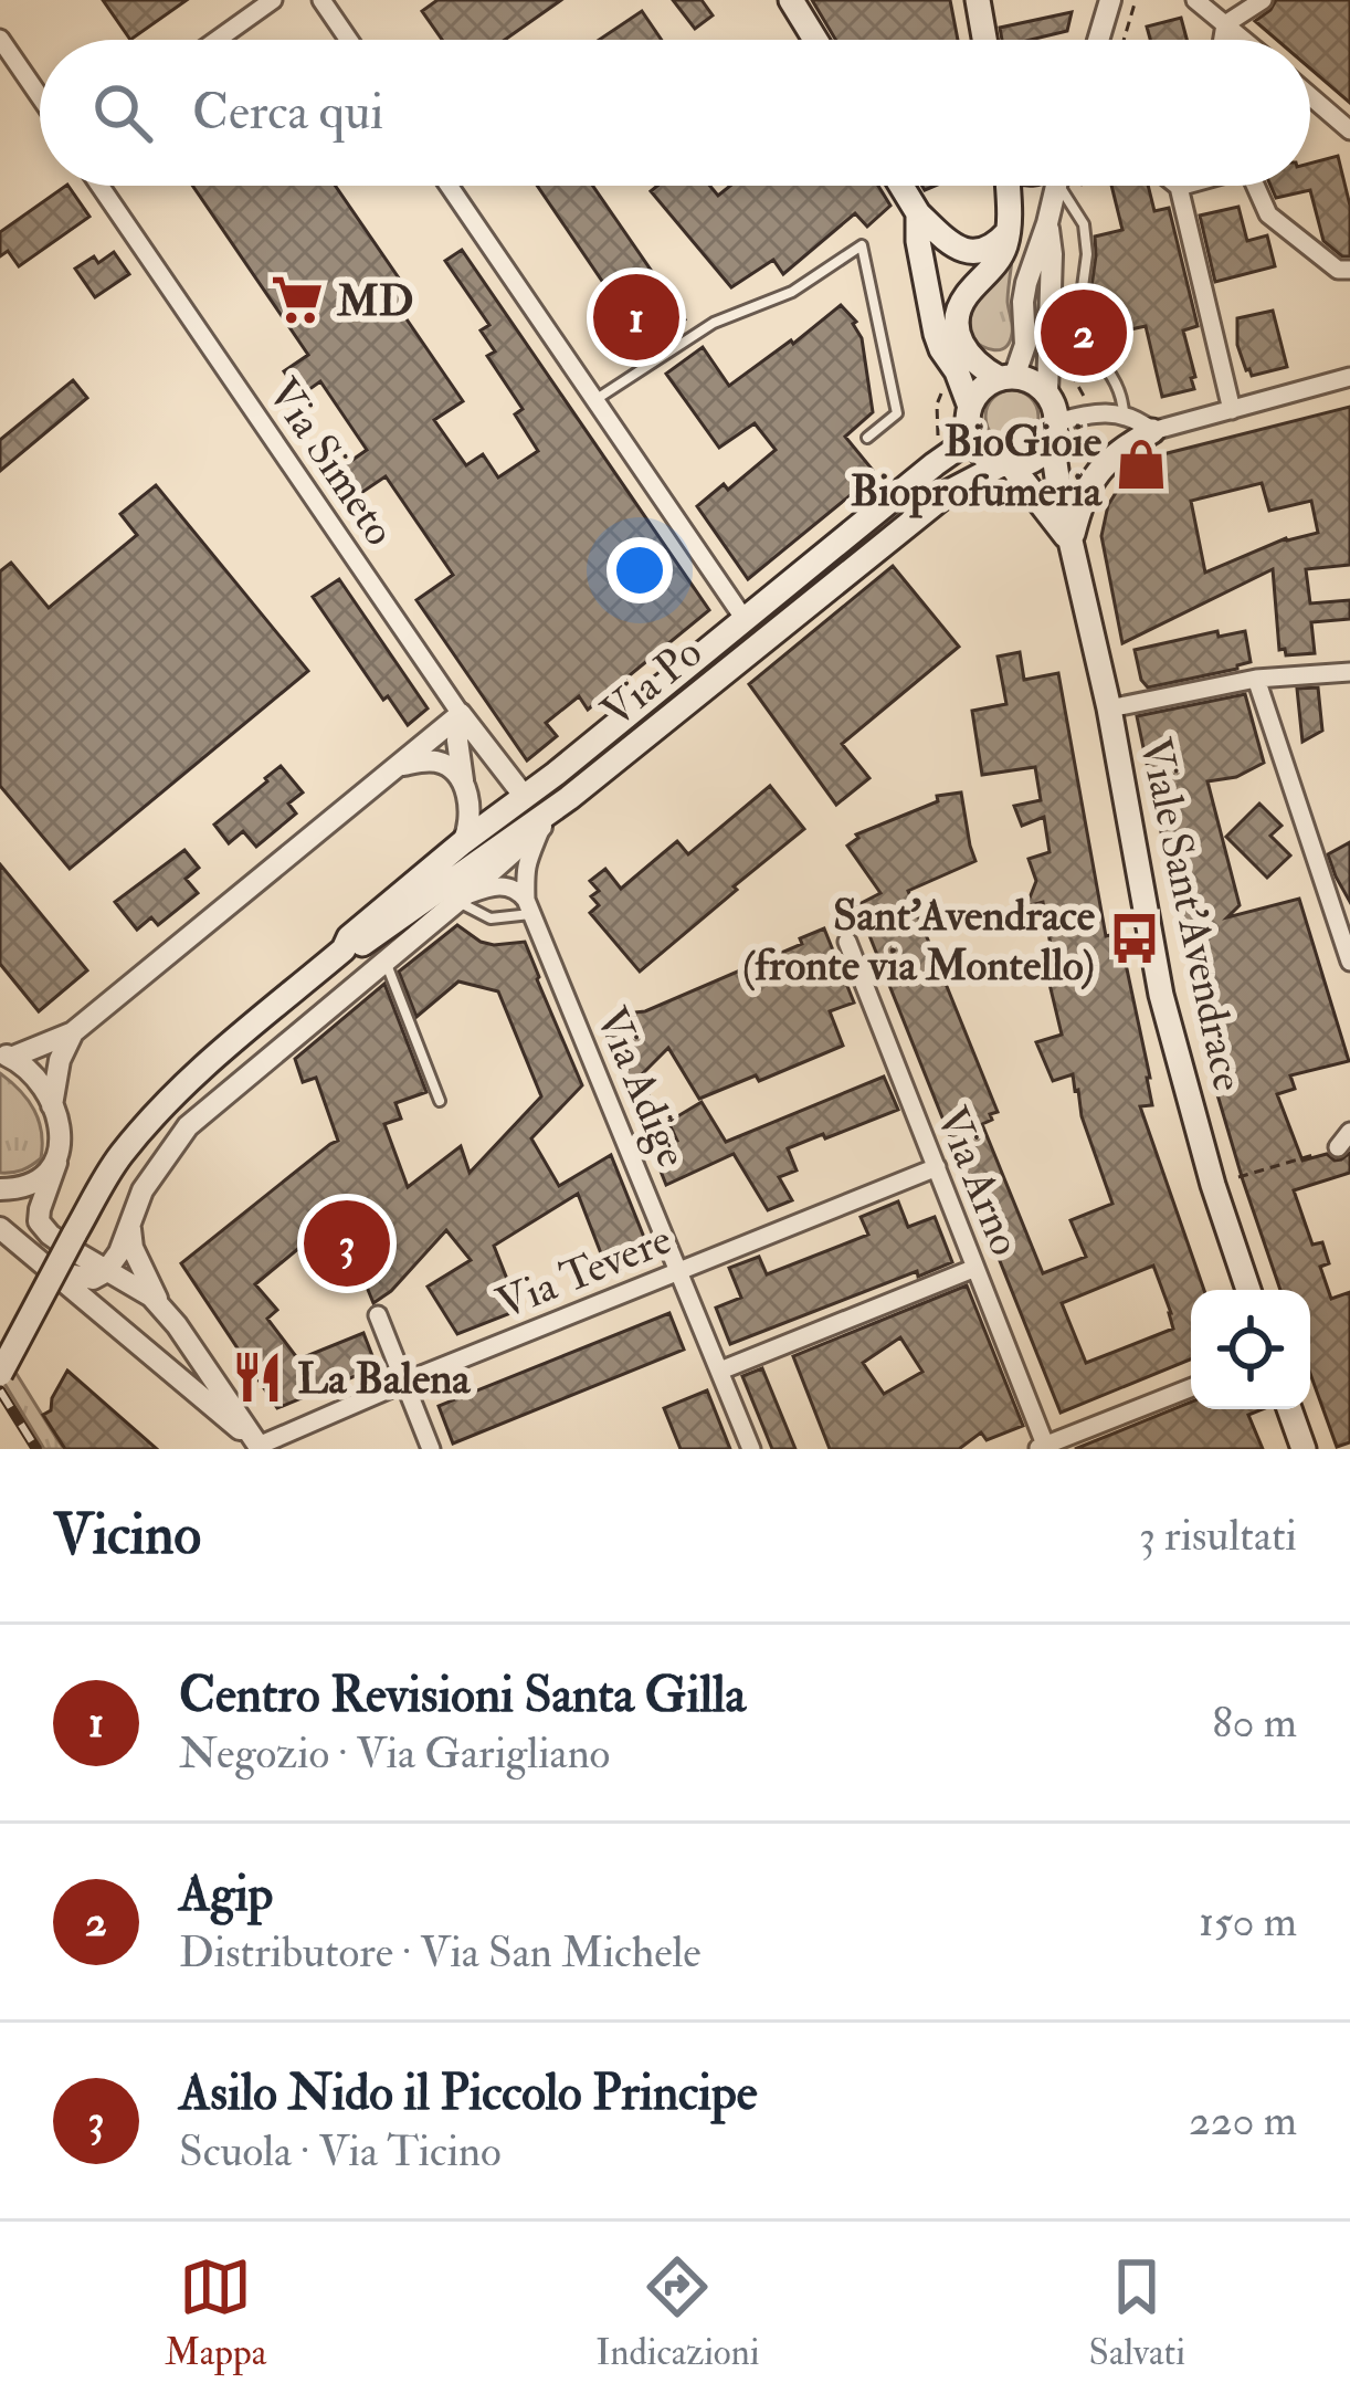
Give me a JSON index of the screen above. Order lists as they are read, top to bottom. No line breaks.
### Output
{"streets":{"main road":["Via Po","Viale Sant'Avendrace"],"street":["Via Simeto","Via Adige","Via Arno","Via Tevere"]},"crossings":[["Via Simeto","Via Po"],["Via Po","Viale Sant'Avendrace"],["Via Adige","Via Tevere"],["Via Arno","Via Tevere"]],"places":{"supermarket":["MD"],"shop":["BioGioie Bioprofumeria"],"bus stop":["Sant'Avendrace (fronte via Montello)"],"restaurant":["La Balena"]},"page":{"search":"Cerca qui","pins":["1","2","3"],"heading":["Vicino","3 risultati"],"list":[{"mark":"1","name":"Centro Revisioni Santa Gilla","note":"Negozio · Via Garigliano","value":"80 m"},{"mark":"2","name":"Agip","note":"Distributore · Via San Michele","value":"150 m"},{"mark":"3","name":"Asilo Nido il Piccolo Principe","note":"Scuola · Via Ticino","value":"220 m"}],"nav":["Mappa","Indicazioni","Salvati"]}}
